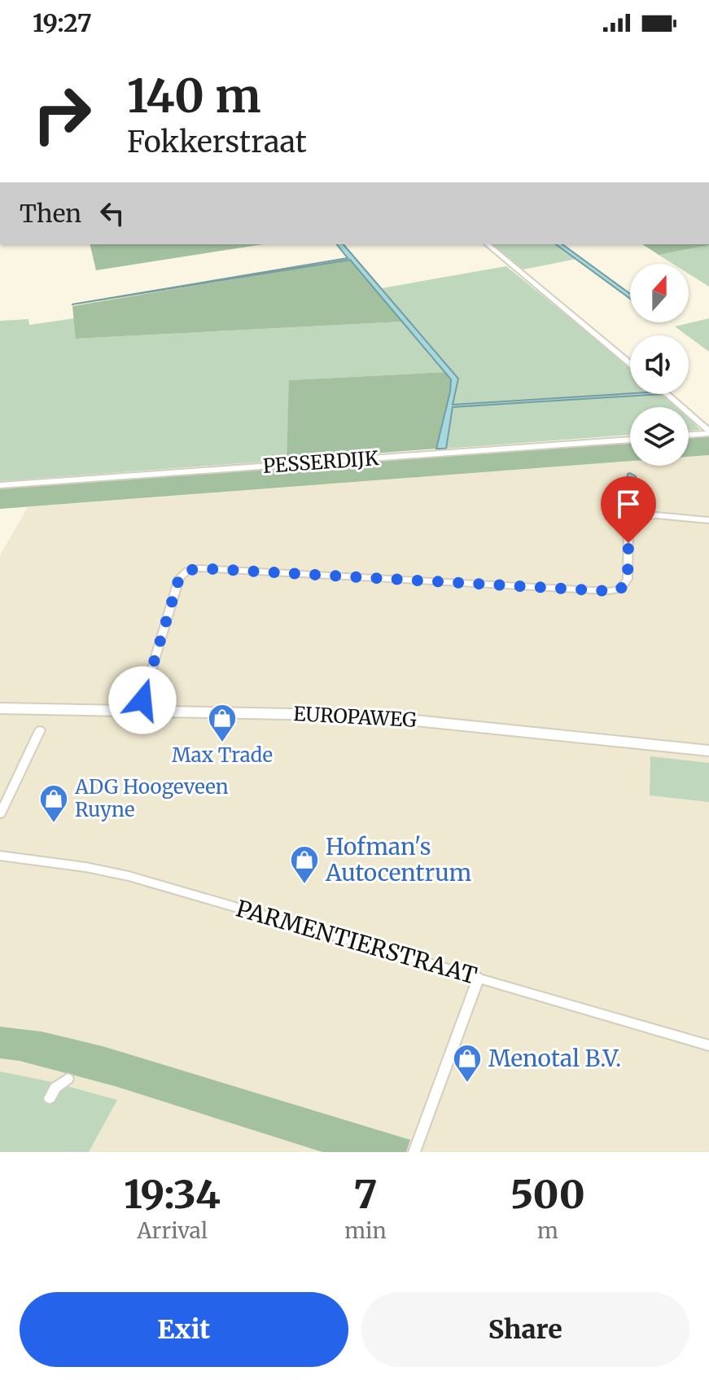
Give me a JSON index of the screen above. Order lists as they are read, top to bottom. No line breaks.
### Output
{"streets":{"main road":["EUROPAWEG"],"street":["PESSERDIJK","PARMENTIERSTRAAT"]},"places":{"shop":["Max Trade","ADG Hoogeveen Ruyne","Hofman's Autocentrum","Menotal B.V."]},"north":"top","page":{"status":"19:27","turn":["140 m","Fokkerstraat"],"then":"Then","eta":["19:34","Arrival","7","min","500","m"],"buttons":["Exit","Share"]}}
